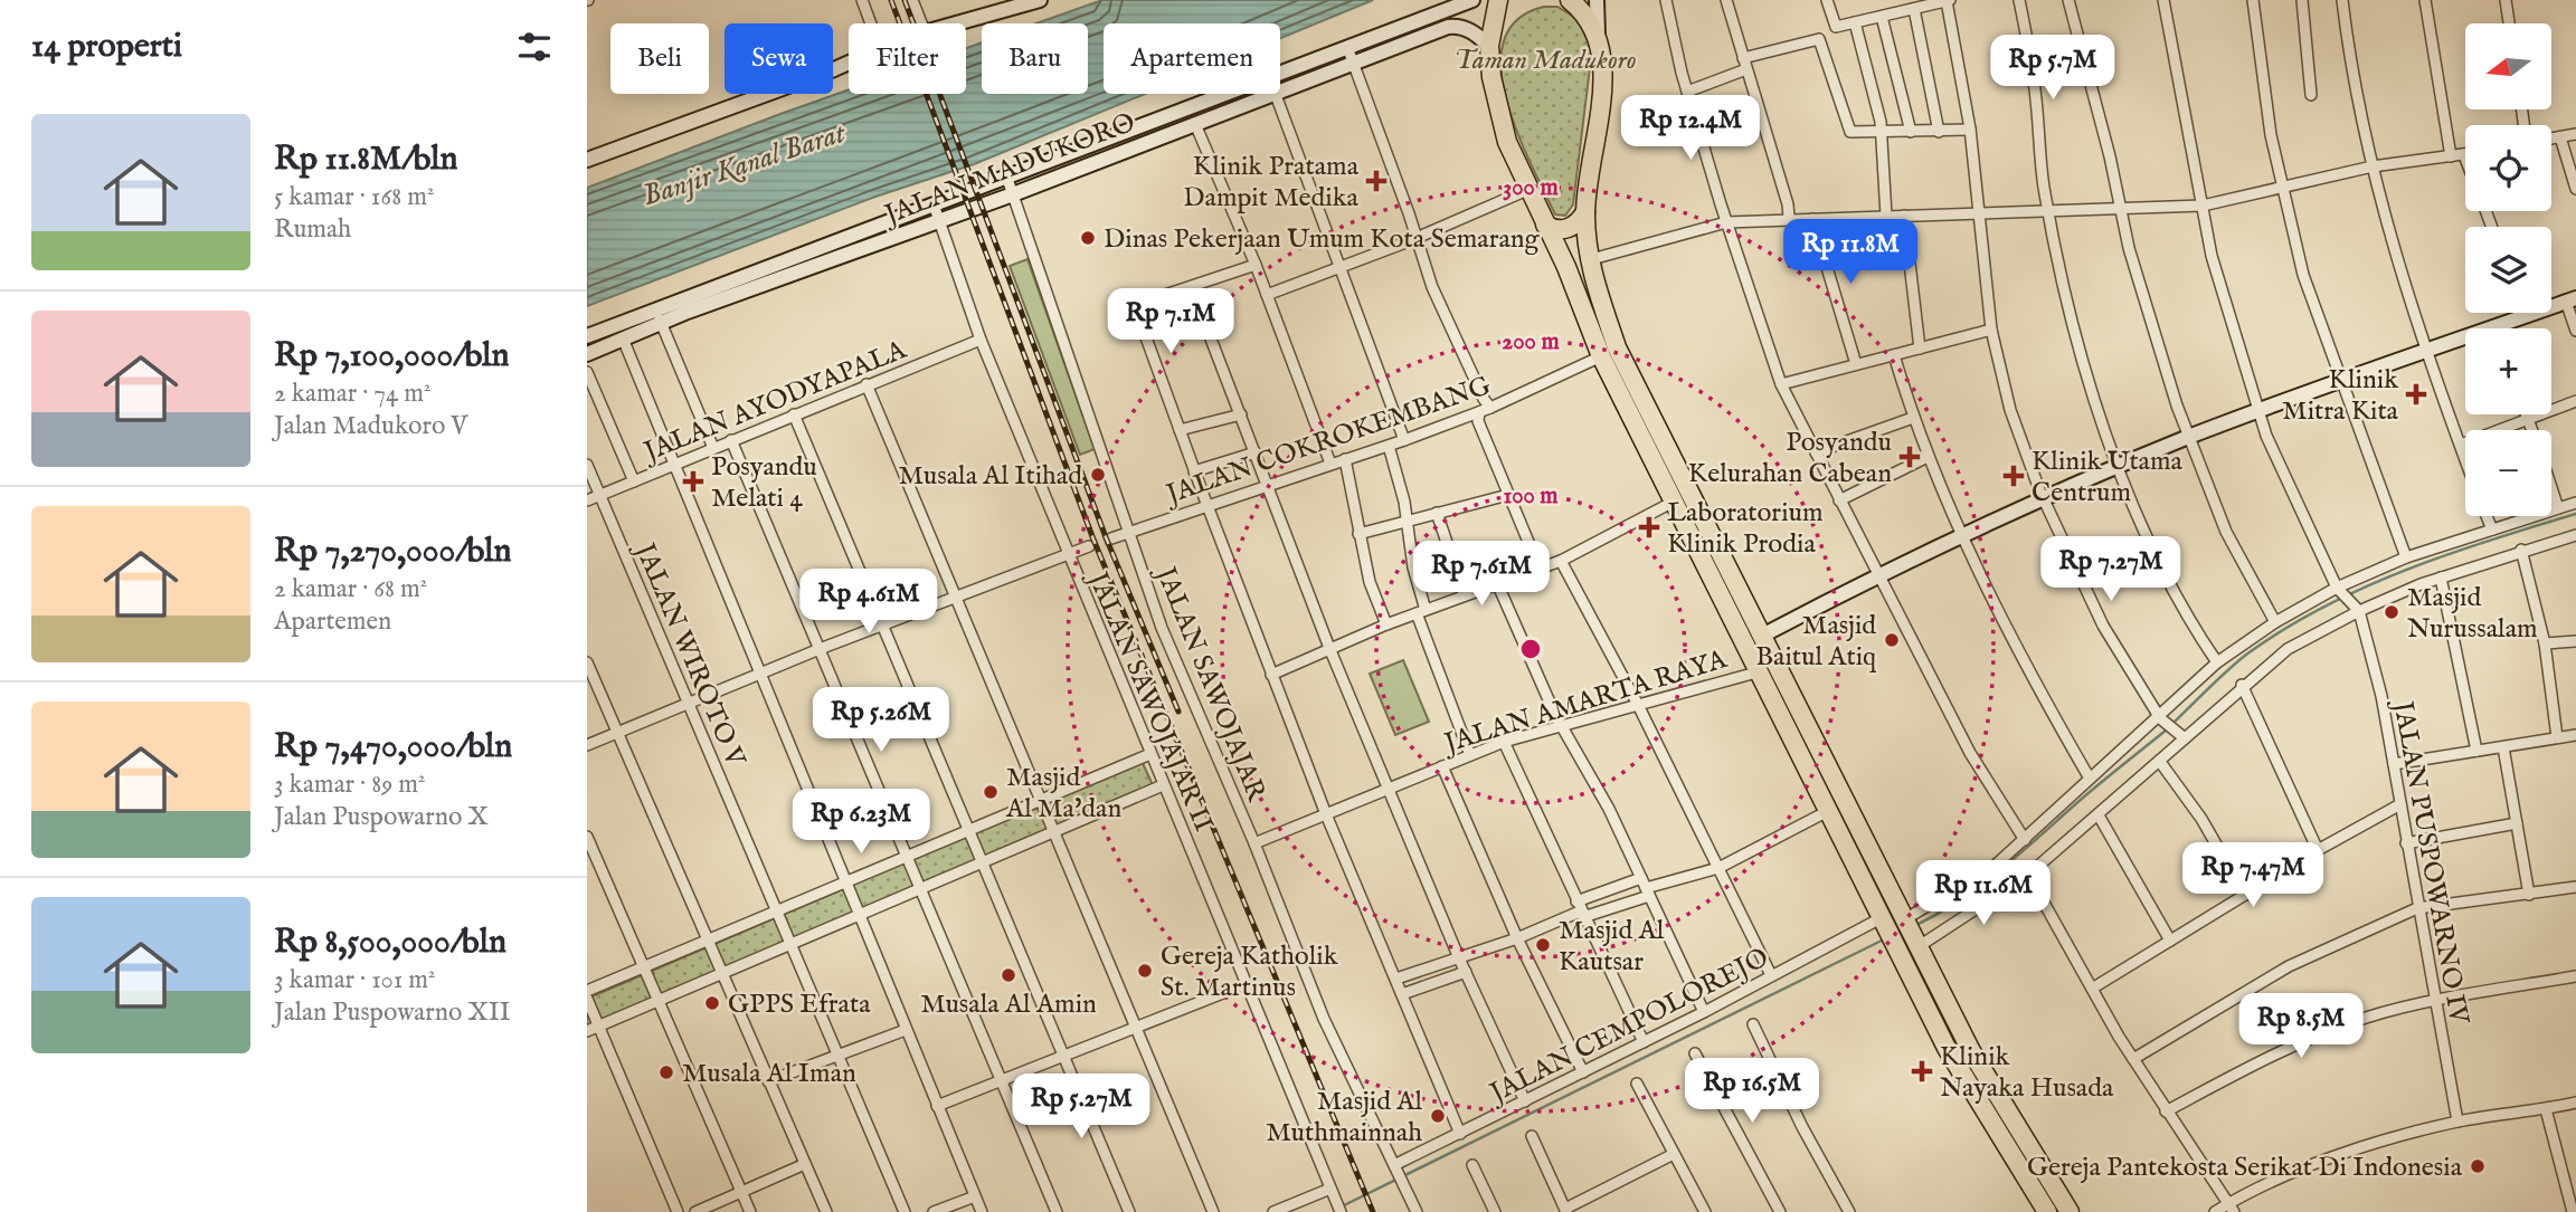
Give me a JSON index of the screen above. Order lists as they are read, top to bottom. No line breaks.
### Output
{"streets":{"street":["JALAN MADUKORO","JALAN AYODYAPALA","JALAN COKROKEMBANG","JALAN WIROTO V","JALAN SAWOJAJAR","JALAN AMARTA RAYA","JALAN SAWOJAJAR II","JALAN PUSPOWARNO IV","JALAN CEMPOLOREJO"]},"crossings":[["JALAN MADUKORO","JALAN SAWOJAJAR"],["JALAN MADUKORO","JALAN SAWOJAJAR II"],["JALAN AYODYAPALA","JALAN WIROTO V"],["JALAN AYODYAPALA","JALAN SAWOJAJAR II"],["JALAN COKROKEMBANG","JALAN SAWOJAJAR"],["JALAN SAWOJAJAR","JALAN AMARTA RAYA"],["JALAN SAWOJAJAR","JALAN CEMPOLOREJO"]],"water":["Banjir Kanal Barat"],"parks":["Taman Madukoro"],"places":{"health":["Klinik Pratama Dampit Medika","Klinik Mitra Kita","Posyandu Kelurahan Cabean","Klinik Utama Centrum","Posyandu Melati 4","Laboratorium Klinik Prodia","Klinik Nayaka Husada"],"other":["Dinas Pekerjaan Umum Kota Semarang","Musala Al Itihad","Masjid Nurussalam","Masjid Baitul Atiq","Masjid Al Ma'dan","Masjid Al Kautsar","Gereja Katholik St. Martinus","Musala Al Amin","GPPS Efrata","Musala Al Iman","Masjid Al Muthmainnah","Gereja Pantekosta Serikat Di Indonesia"]},"north":"left","page":{"heading":"14 properti","map_buttons":["+","−"],"chip":["Beli","Sewa","Filter","Baru","Apartemen"],"price":["Rp 5.7M","Rp 12.4M","Rp 11.8M","Rp 7.1M","Rp 7.27M","Rp 7.61M","Rp 4.61M","Rp 5.26M","Rp 6.23M","Rp 7.47M","Rp 11.6M","Rp 8.5M","Rp 16.5M","Rp 5.27M"],"list":[{"name":"Rp 11.8M/bln","note":"5 kamar · 168 m² · Rumah"},{"name":"Rp 7,100,000/bln","note":"2 kamar · 74 m² · Jalan Madukoro V"},{"name":"Rp 7,270,000/bln","note":"2 kamar · 68 m² · Apartemen"},{"name":"Rp 7,470,000/bln","note":"3 kamar · 89 m² · Jalan Puspowarno X"},{"name":"Rp 8,500,000/bln","note":"3 kamar · 101 m² · Jalan Puspowarno XII"}]},"rings":["300 m","200 m","100 m"]}
